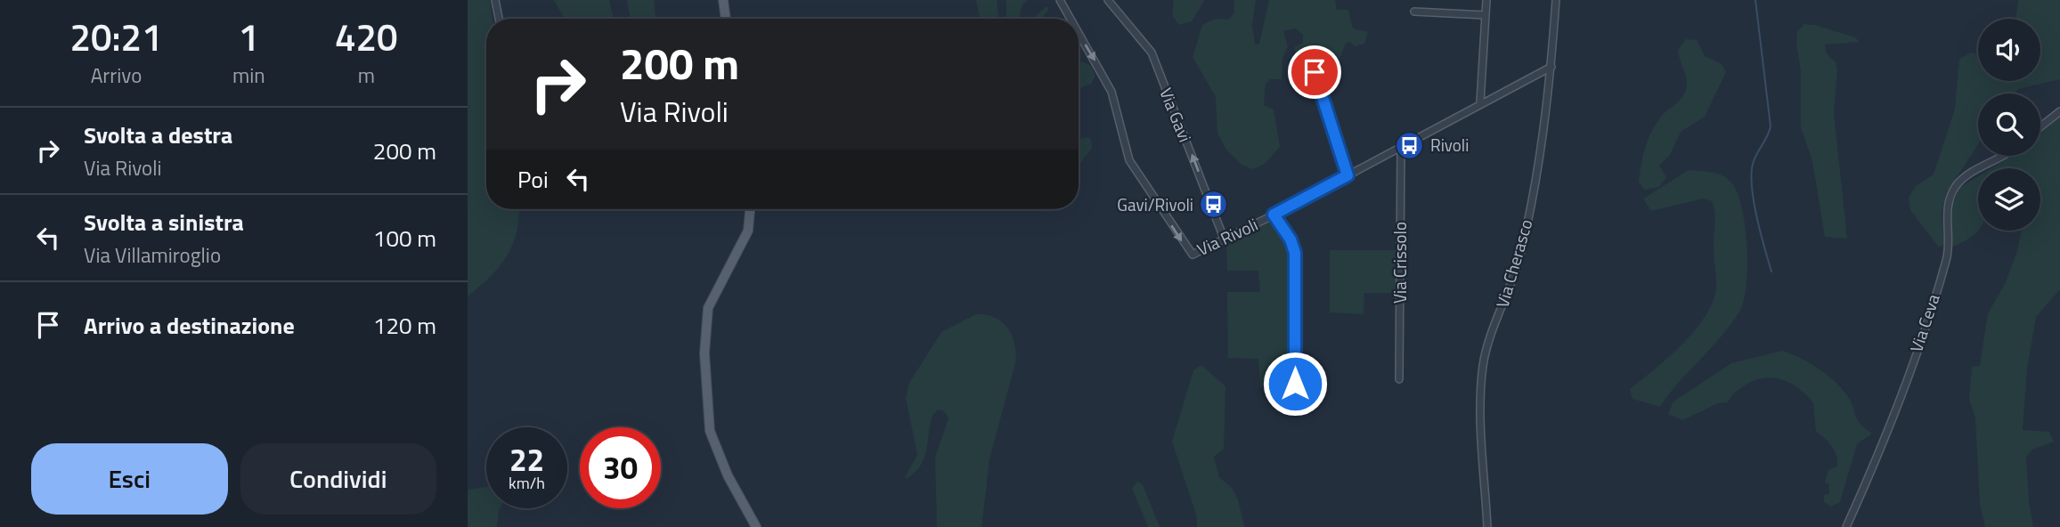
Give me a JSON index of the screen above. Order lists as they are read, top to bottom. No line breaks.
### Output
{"streets":{"street":["Via Gavi","Via Rivoli","Via Crissolo","Via Cherasco","Via Ceva"]},"crossings":[["Via Gavi","Via Rivoli"],["Via Rivoli","Via Crissolo"],["Via Rivoli","Via Cherasco"]],"one_way":["Via Gavi","Via Rivoli"],"places":{"bus stop":["Rivoli","Gavi/Rivoli"]},"page":{"eta":["20:21","Arrivo","1","min","420","m"],"turn":["200 m","Via Rivoli"],"list":[{"name":"Svolta a destra","note":"Via Rivoli","value":"200 m"},{"name":"Svolta a sinistra","note":"Via Villamiroglio","value":"100 m"},{"name":"Arrivo a destinazione","value":"120 m"}],"then":"Poi","speed":"22 km/h","limit":"30","buttons":["Esci","Condividi"]}}
